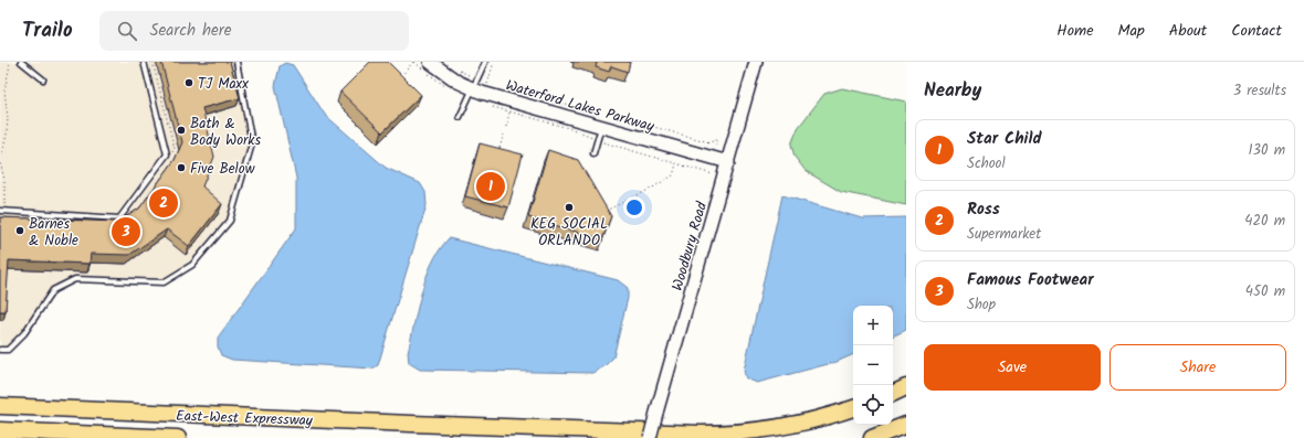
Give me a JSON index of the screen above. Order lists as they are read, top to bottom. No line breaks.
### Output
{"streets":{"highway":["East-West Expressway"],"street":["Waterford Lakes Parkway","Woodbury Road"]},"crossings":[["Waterford Lakes Parkway","Woodbury Road"]],"places":["TJ Maxx","Bath & Body Works","Five Below","KEG SOCIAL ORLANDO","Barnes & Noble"],"page":{"header":"Trailo","search":"Search here","nav":["Home","Map","About","Contact"],"heading":["Nearby","3 results"],"list":[{"mark":"1","name":"Star Child","note":"School","value":"130 m"},{"mark":"2","name":"Ross","note":"Supermarket","value":"420 m"},{"mark":"3","name":"Famous Footwear","note":"Shop","value":"450 m"}],"pins":["1","2","3"],"map_buttons":["+","−"],"buttons":["Save","Share"]}}
